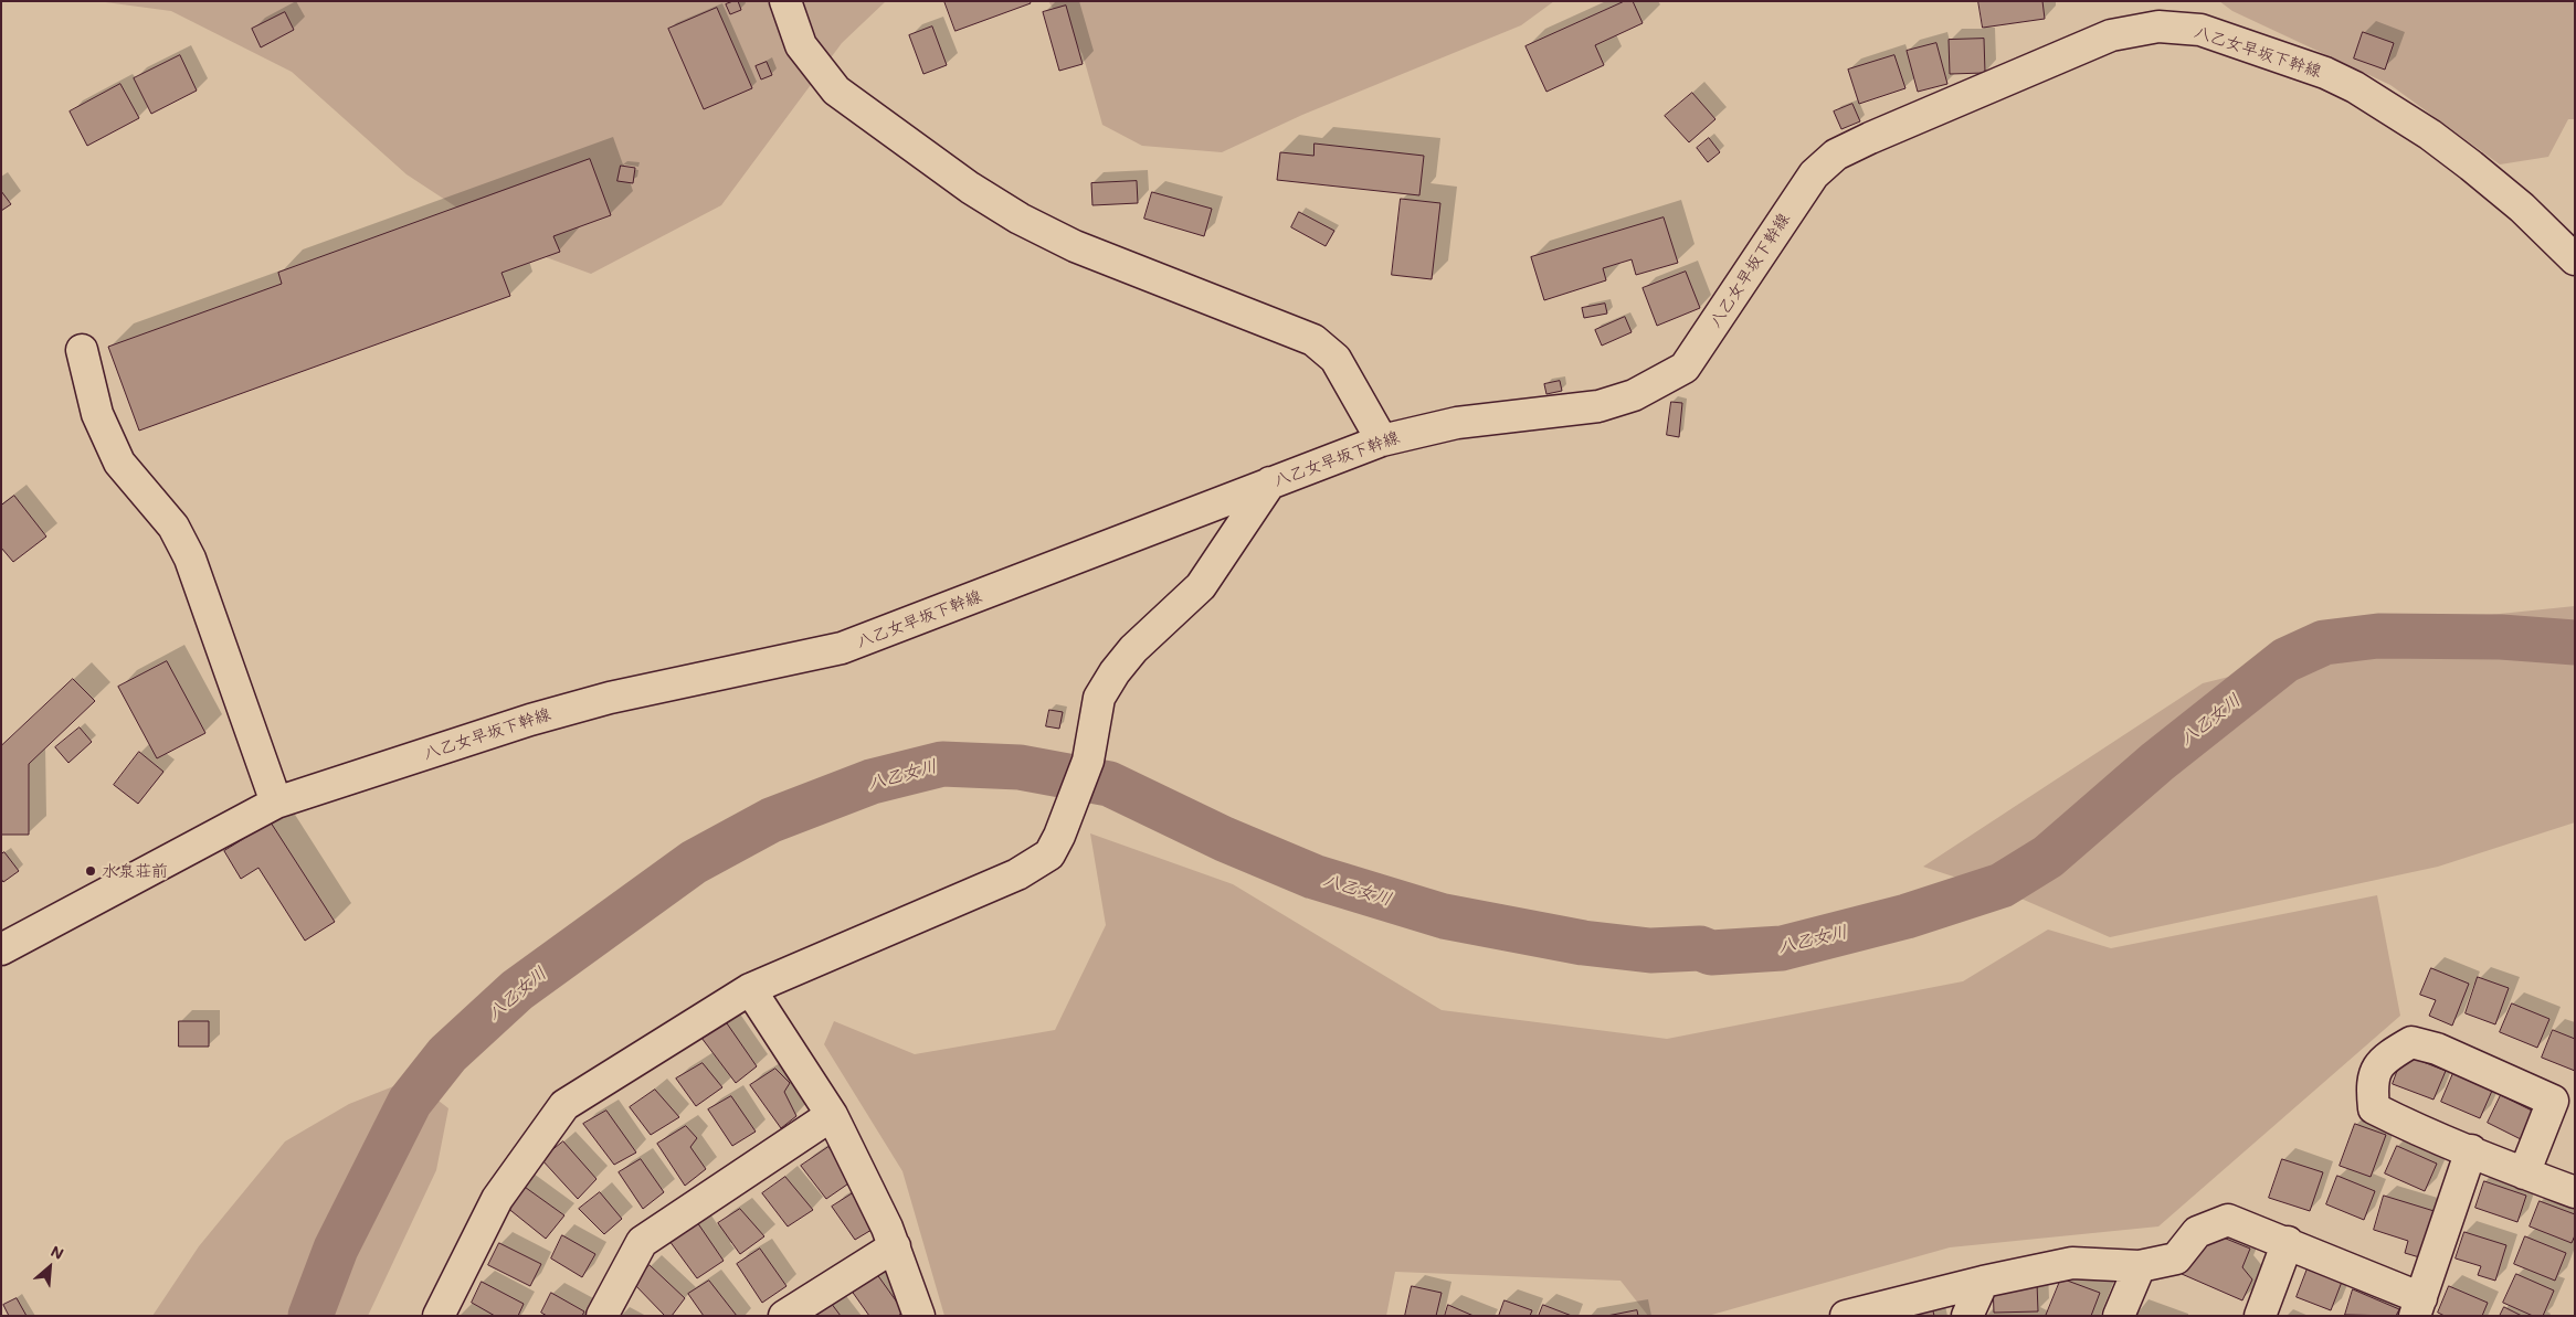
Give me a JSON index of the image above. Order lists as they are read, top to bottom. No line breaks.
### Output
{"streets":{"street":["八乙女早坂下幹線"]},"water":["八乙女川"],"places":["水泉荘前"],"north":"top right"}
